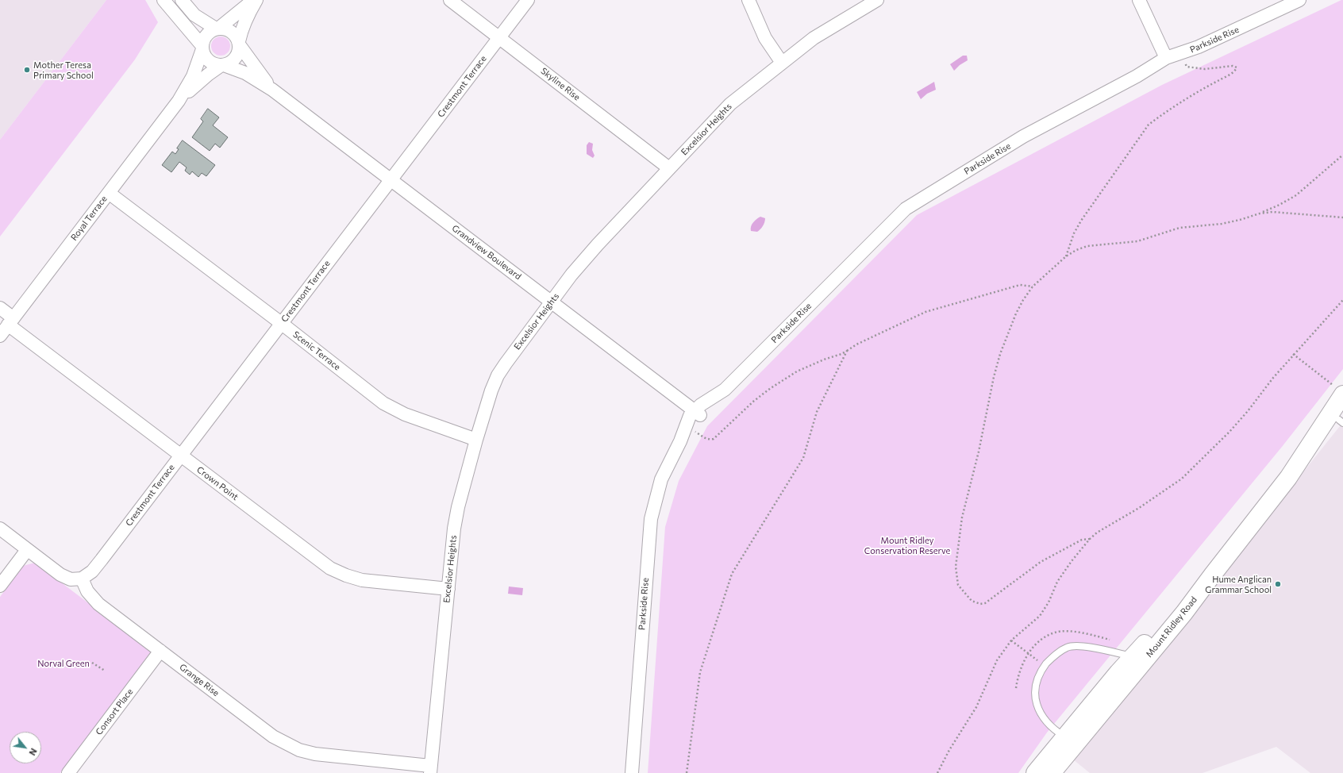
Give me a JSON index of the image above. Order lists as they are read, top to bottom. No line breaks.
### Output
{"streets":{"street":["Parkside Rise","Skyline Rise","Crestmont Terrace","Excelsior Heights","Royal Terrace","Grandview Boulevard","Scenic Terrace","Crown Point","Mount Ridley Road","Grange Rise","Consort Place"]},"crossings":[["Parkside Rise","Grandview Boulevard"],["Skyline Rise","Crestmont Terrace"],["Skyline Rise","Excelsior Heights"],["Crestmont Terrace","Grandview Boulevard"],["Crestmont Terrace","Scenic Terrace"],["Crestmont Terrace","Crown Point"],["Crestmont Terrace","Grange Rise"],["Excelsior Heights","Grandview Boulevard"],["Excelsior Heights","Scenic Terrace"],["Excelsior Heights","Crown Point"],["Excelsior Heights","Grange Rise"],["Royal Terrace","Grandview Boulevard"],["Royal Terrace","Scenic Terrace"],["Royal Terrace","Crown Point"],["Grange Rise","Consort Place"]],"parks":["Mount Ridley Conservation Reserve","Norval Green"],"places":["Mother Teresa Primary School","Hume Anglican Grammar School"],"north":"bottom right"}
